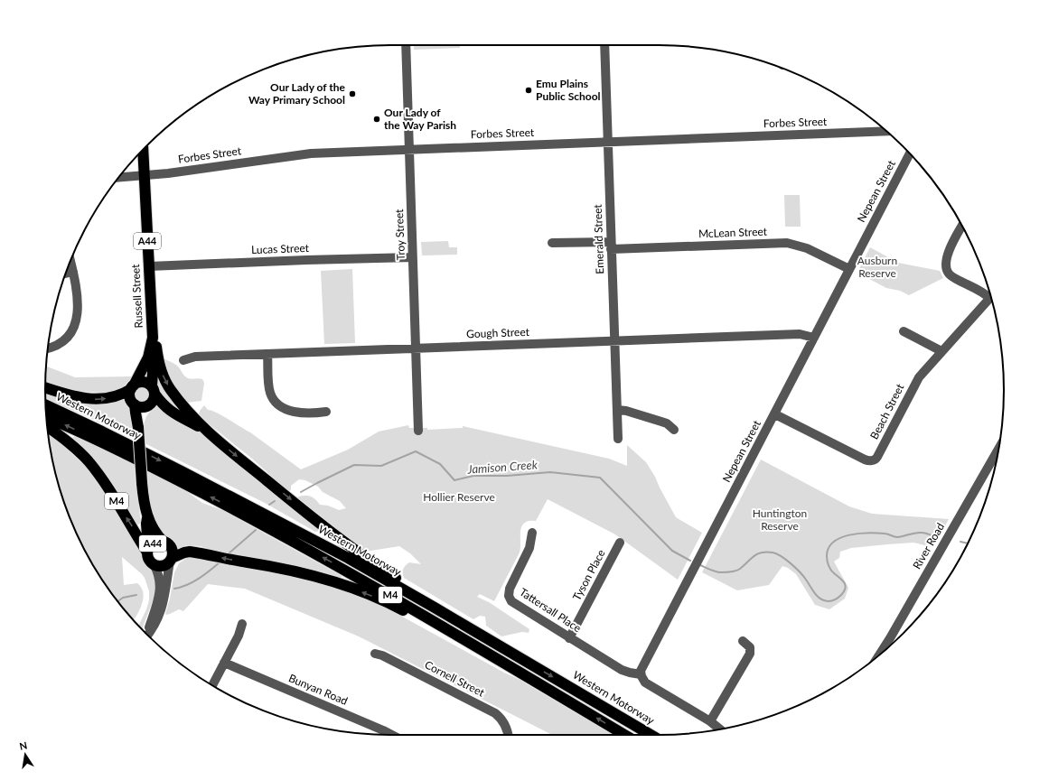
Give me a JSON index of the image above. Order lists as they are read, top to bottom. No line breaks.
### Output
{"streets":{"highway":["A44","Russell Street","Western Motorway","M4"],"street":["Forbes Street","Nepean Street","McLean Street","Troy Street","Emerald Street","Lucas Street","Gough Street","Beach Street","River Road","Tyson Place","Tattersall Place","Cornell Street","Bunyan Road"]},"crossings":[["Forbes Street","Troy Street"],["Forbes Street","Emerald Street"],["Forbes Street","Russell Street"],["Nepean Street","McLean Street"],["Nepean Street","Gough Street"],["Nepean Street","Beach Street"],["Nepean Street","Tattersall Place"],["McLean Street","Emerald Street"],["Troy Street","Lucas Street"],["Troy Street","Gough Street"],["Emerald Street","Gough Street"],["A44","Russell Street"],["A44","M4"],["Lucas Street","Russell Street"],["Russell Street","M4"],["Western Motorway","M4"],["Tyson Place","Tattersall Place"]],"water":["Jamison Creek"],"parks":["Ausburn Reserve","Hollier Reserve","Huntington Reserve"],"places":["Emu Plains Public School","Our Lady of the Way Primary School","Our Lady of the Way Parish"],"north":"top"}
